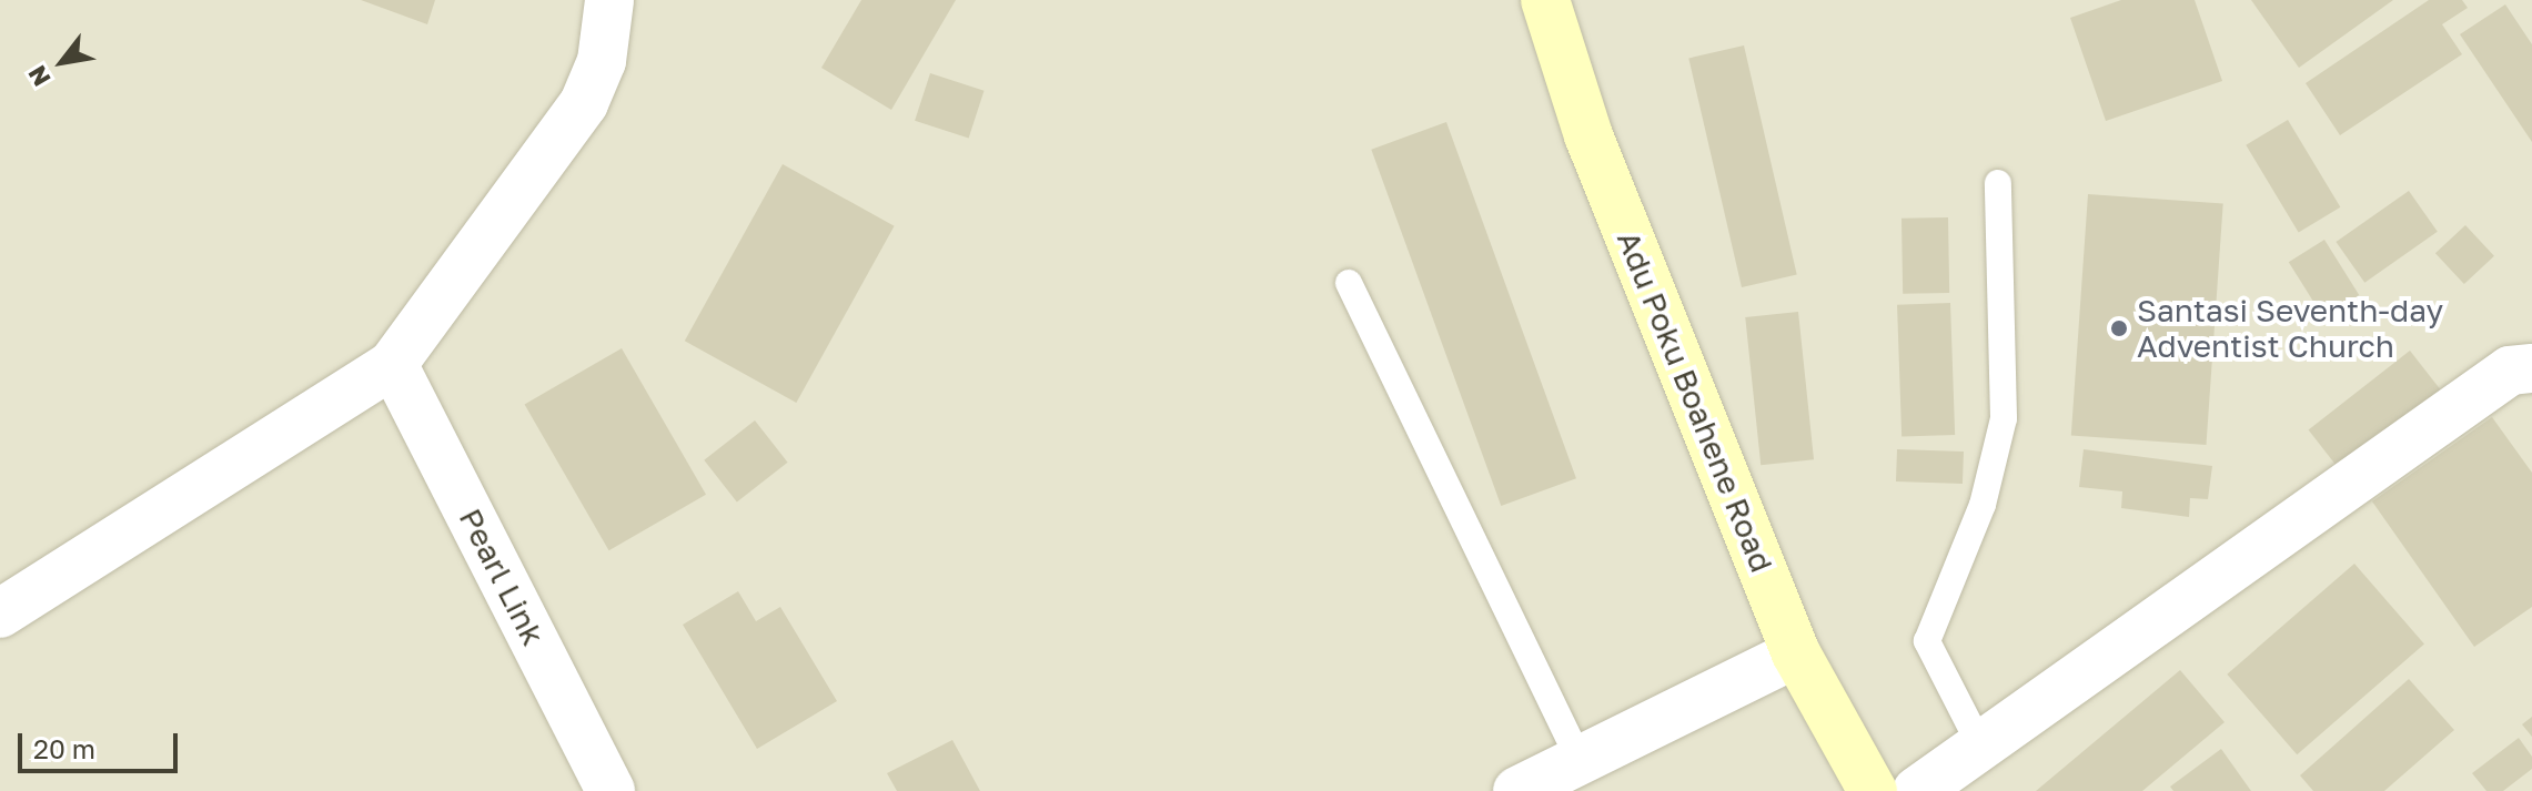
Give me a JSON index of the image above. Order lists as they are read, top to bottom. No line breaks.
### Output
{"streets":{"street":["Adu Poku Boahene Road","Pearl Link"]},"places":["Santasi Seventh-day Adventist Church"],"scale_bar":"20 m","north":"bottom left"}
